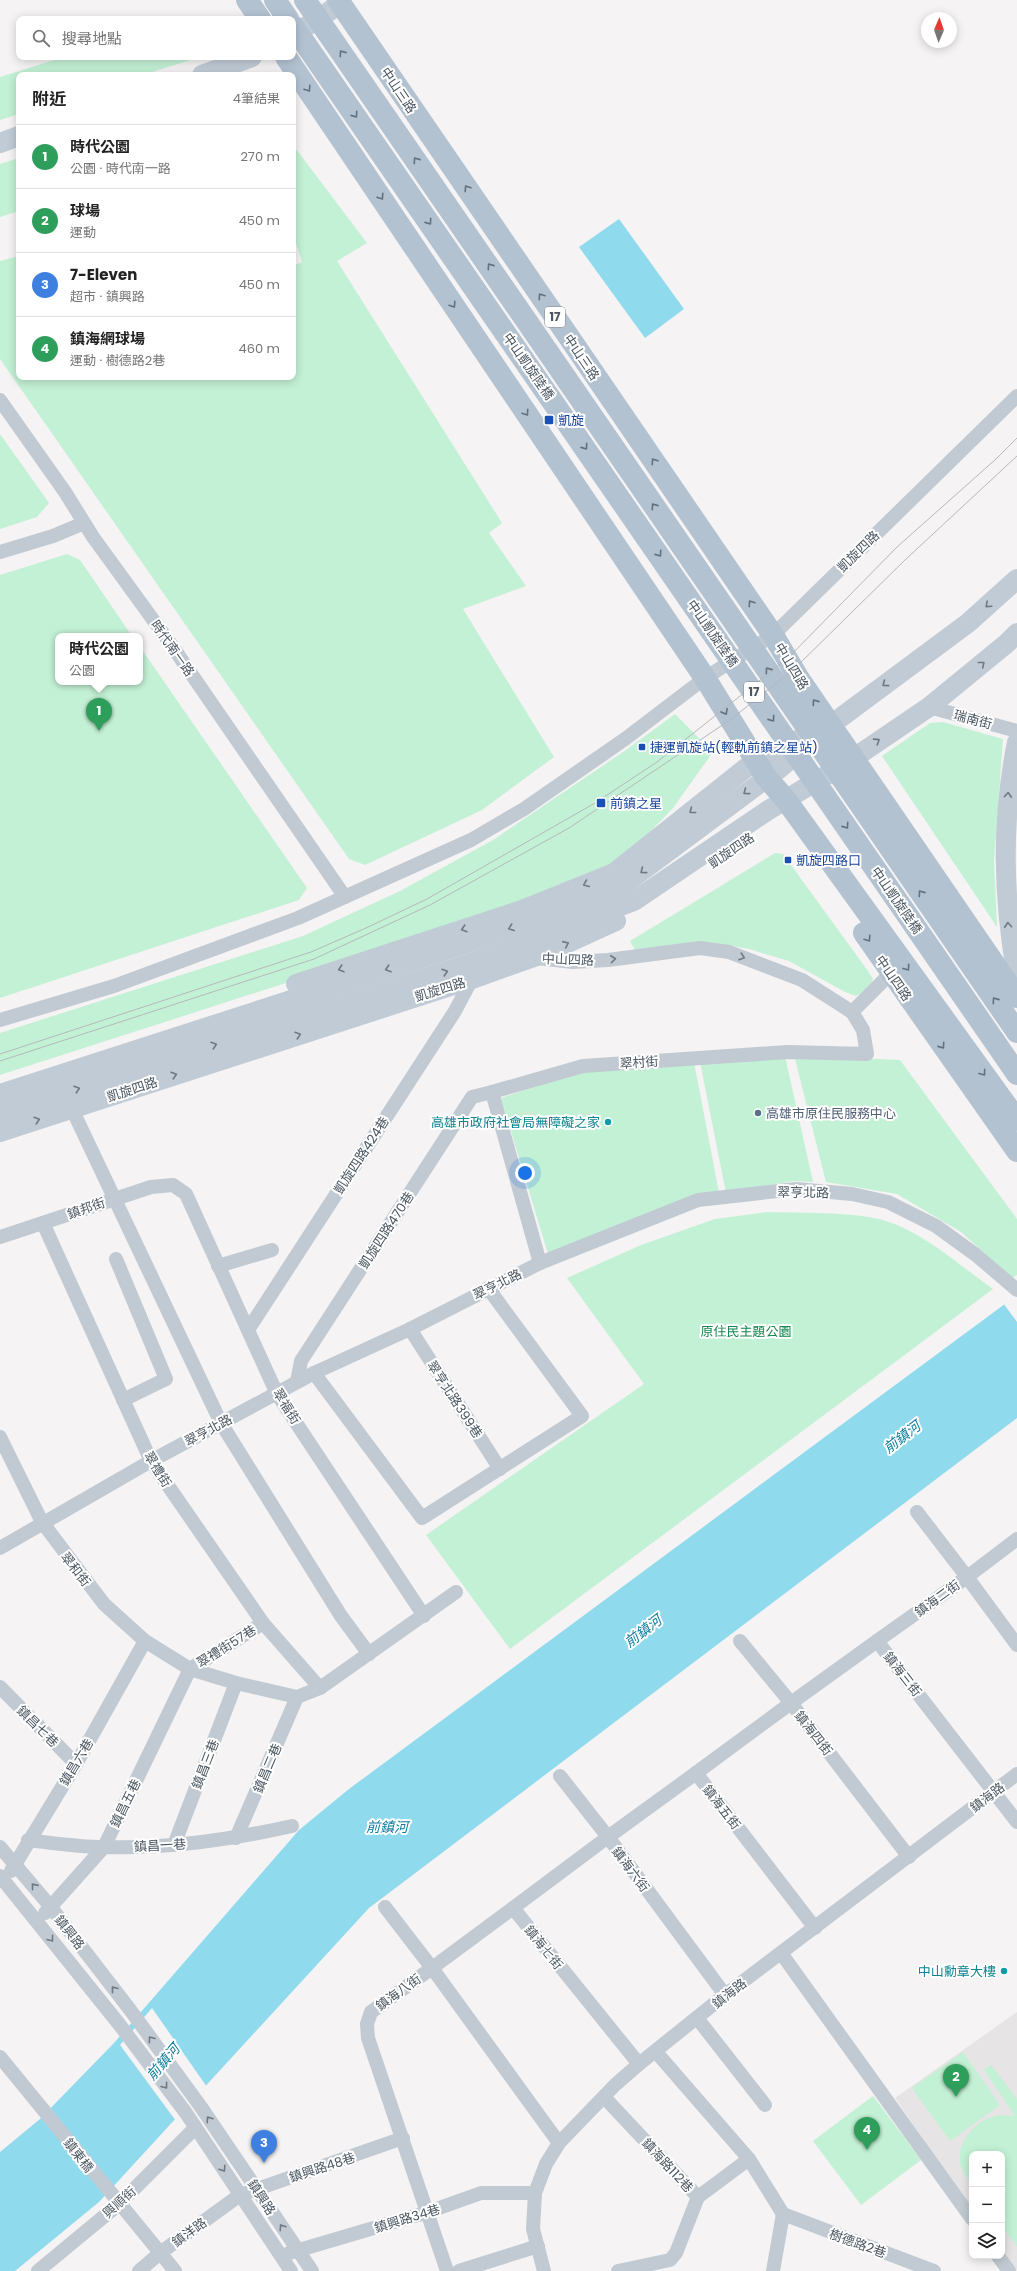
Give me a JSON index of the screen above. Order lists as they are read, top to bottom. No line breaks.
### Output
{"streets":{"main road":["中山三路","17","中山凱旋陸橋","中山四路"],"street":["凱旋四路","時代南一路","瑞南街","翠村街","凱旋四路424巷","翠亨北路","鎮邦街","凱旋四路470巷","翠亨北路399巷","翠福街","翠禮街","翠和街","鎮海二街","翠禮街57巷","鎮海三街","鎮昌七巷","鎮海四街","鎮昌六巷","鎮昌三巷","鎮昌二巷","鎮海路","鎮昌五巷","鎮海五街","鎮昌一巷","鎮海六街","鎮興路","鎮海七街","鎮海八街","鎮東橋","鎮海路112巷","鎮興路48巷","興順街","鎮興路34巷","鎮洋路","樹德路2巷"]},"crossings":[["中山三路","中山凱旋陸橋"],["中山三路","凱旋四路"],["中山三路","中山四路"],["凱旋四路","時代南一路"],["凱旋四路","中山四路"],["凱旋四路","凱旋四路424巷"],["中山四路","翠村街"],["翠村街","凱旋四路470巷"],["凱旋四路424巷","翠福街"],["翠亨北路","凱旋四路470巷"],["翠亨北路","翠亨北路399巷"],["翠亨北路","翠福街"],["翠亨北路","翠禮街"],["翠亨北路","翠和街"],["鎮邦街","翠福街"],["鎮邦街","翠禮街"],["翠禮街","翠禮街57巷"],["翠和街","翠禮街57巷"],["翠和街","鎮昌六巷"],["翠和街","鎮昌三巷"],["翠和街","鎮昌二巷"],["翠和街","鎮昌五巷"],["鎮海二街","鎮海三街"],["翠禮街57巷","鎮昌五巷"],["鎮海三街","鎮海四街"],["鎮海三街","鎮海路"],["鎮昌七巷","鎮昌六巷"],["鎮海四街","鎮海路"],["鎮海四街","鎮海五街"],["鎮昌六巷","鎮昌一巷"],["鎮昌六巷","鎮興路"],["鎮昌三巷","鎮昌一巷"],["鎮昌二巷","鎮昌一巷"],["鎮海路","鎮海五街"],["鎮海路","鎮海六街"],["鎮海路","鎮海七街"],["鎮海路","鎮海八街"],["鎮海路","鎮海路112巷"],["鎮海路","鎮興路34巷"],["鎮昌五巷","鎮昌一巷"],["鎮昌五巷","鎮興路"],["鎮海五街","鎮海六街"],["鎮海六街","鎮海七街"],["鎮興路","鎮興路48巷"],["鎮興路","興順街"],["鎮興路","鎮興路34巷"],["鎮興路","鎮洋路"],["鎮海八街","鎮興路48巷"],["鎮海八街","鎮興路34巷"],["鎮東橋","興順街"],["鎮東橋","鎮洋路"],["鎮興路48巷","鎮洋路"]],"water":["前鎮河"],"parks":["原住民主題公園"],"places":{"transit":["凱旋","捷運凱旋站(輕軌前鎮之星站)","前鎮之星","凱旋四路口"],"other":["高雄市原住民服務中心","高雄市政府社會局無障礙之家","中山勳章大樓"]},"north":"top","page":{"search":"搜尋地點","heading":["附近","4筆結果"],"list":[{"mark":"1","name":"時代公園","note":"公園 · 時代南一路","value":"270 m"},{"mark":"2","name":"球場","note":"運動","value":"450 m"},{"mark":"3","name":"7-Eleven","note":"超市 · 鎮興路","value":"450 m"},{"mark":"4","name":"鎮海網球場","note":"運動 · 樹德路2巷","value":"460 m"}],"popup":["時代公園","公園"],"pins":["1","2","4","3"],"map_buttons":["+","−"]}}
